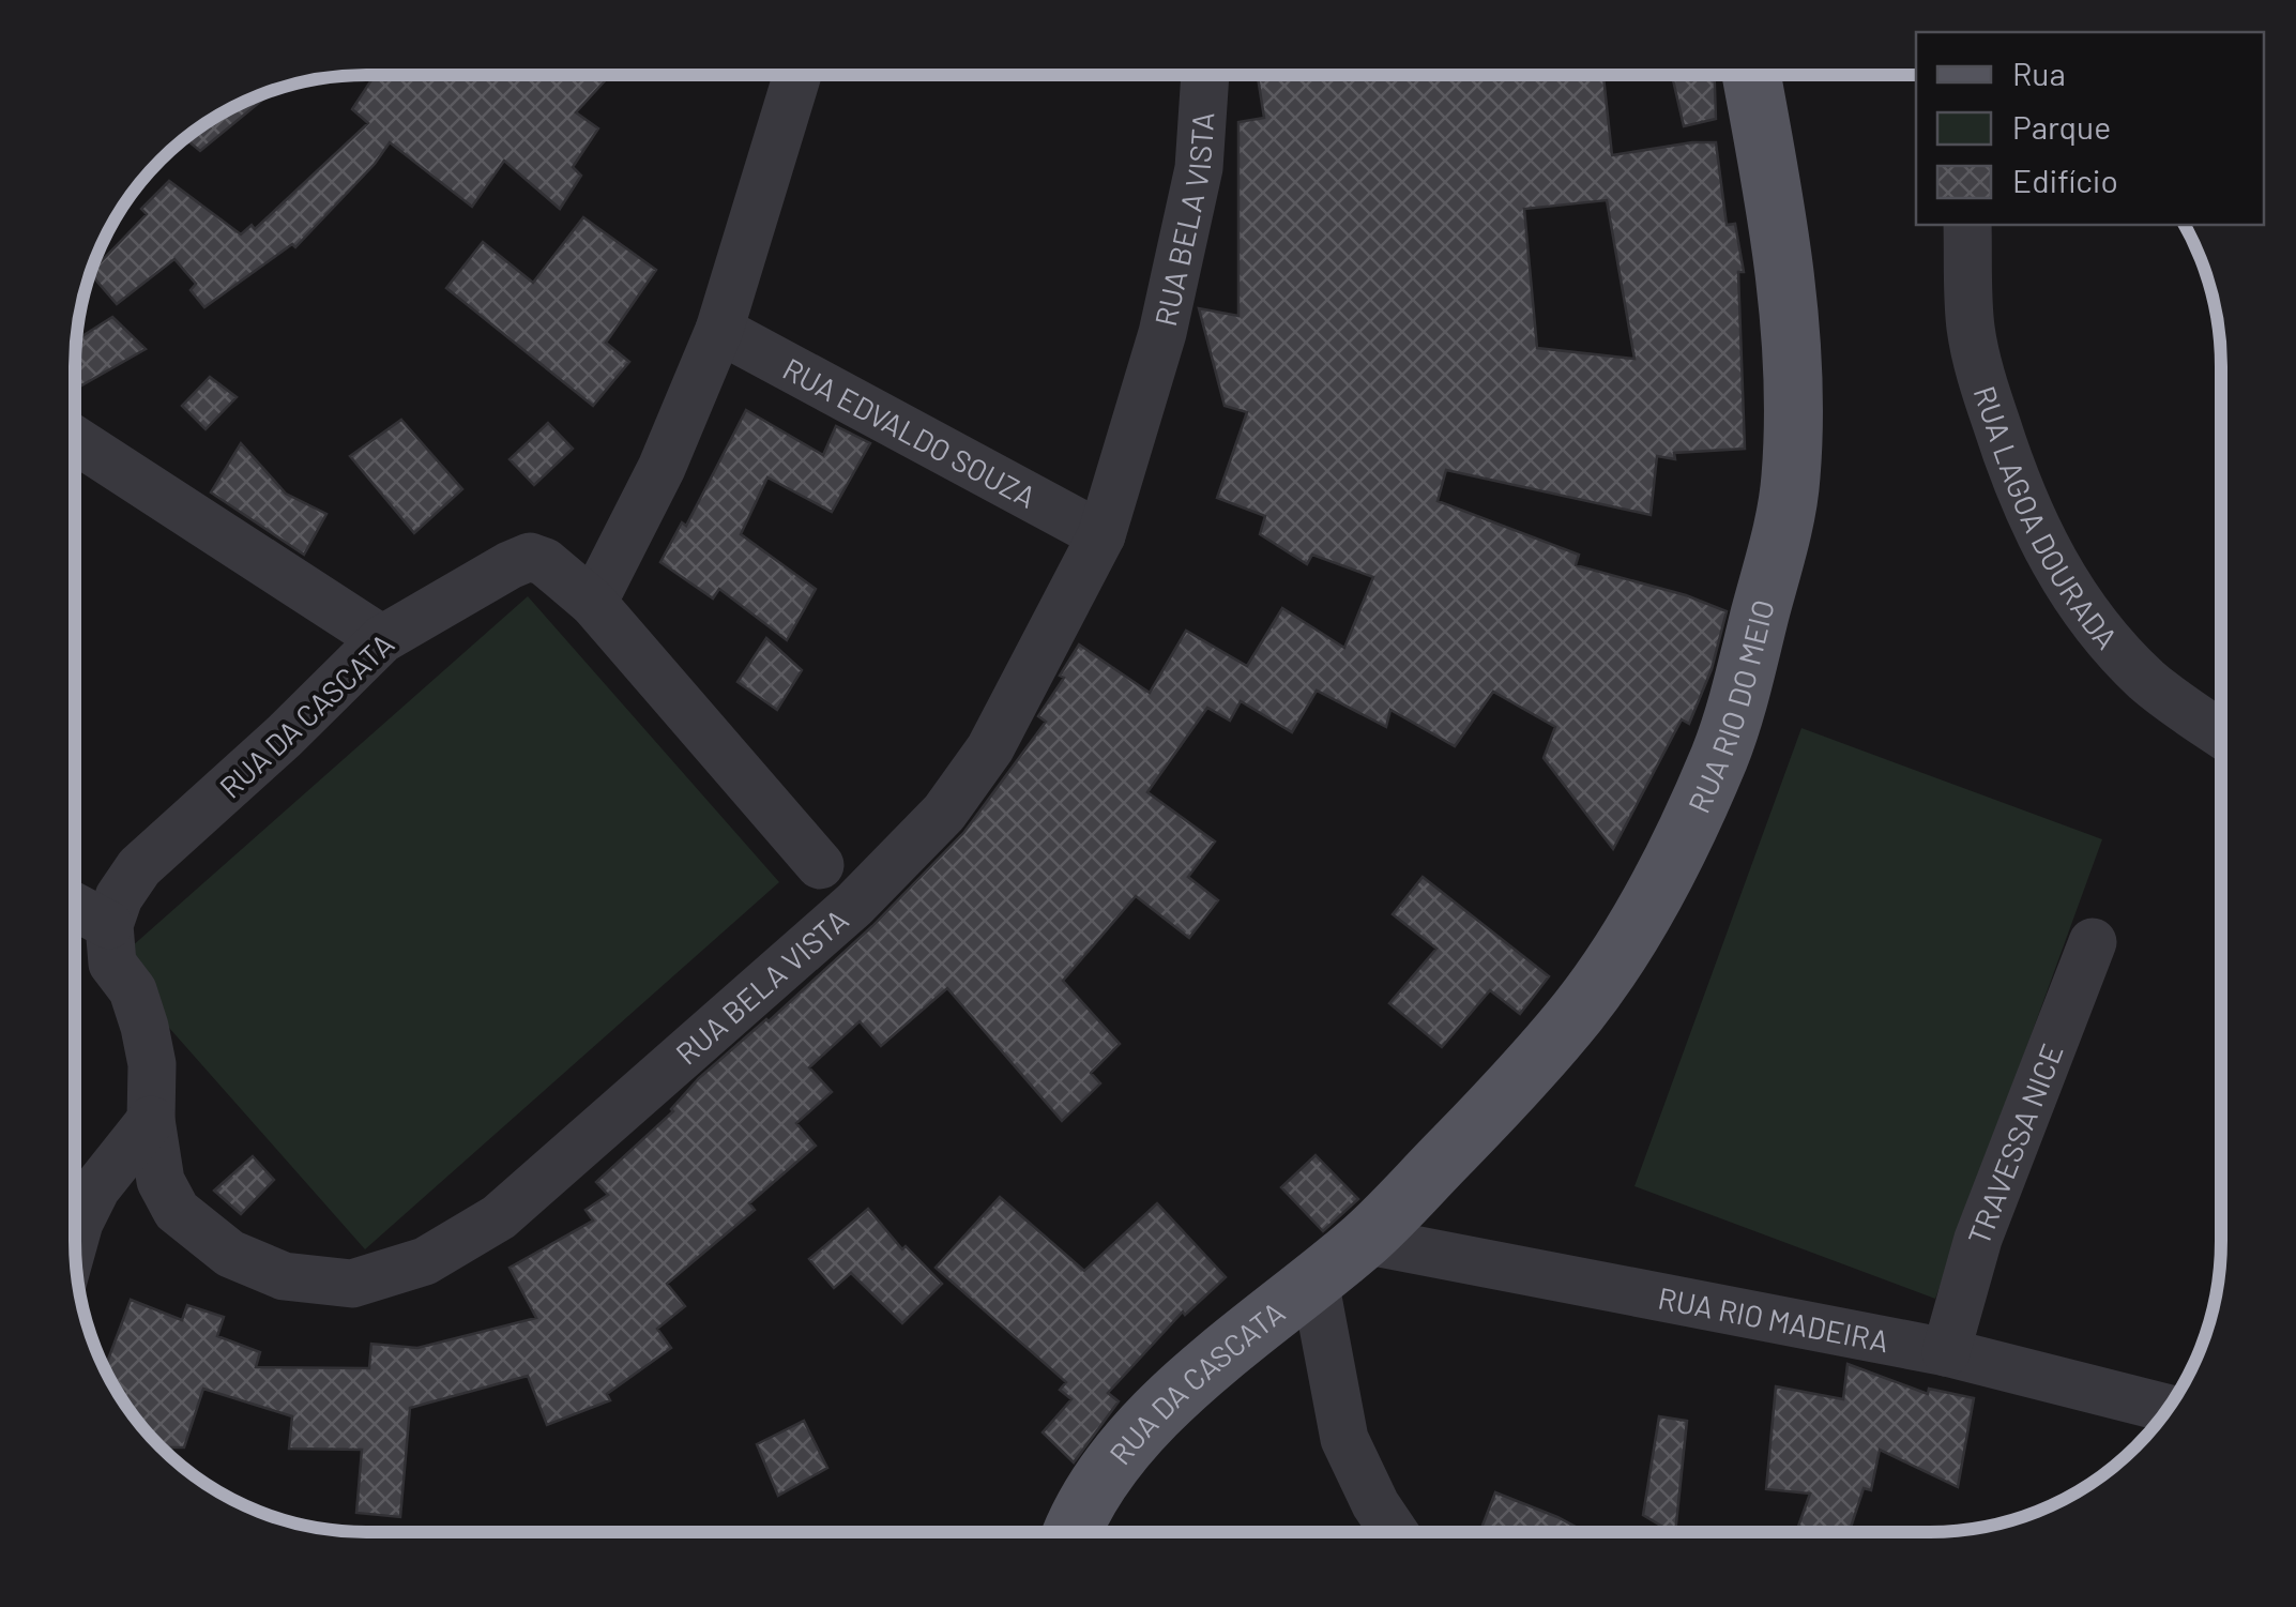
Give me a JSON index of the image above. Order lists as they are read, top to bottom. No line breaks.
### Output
{"streets":{"main road":["RUA RIO DO MEIO","RUA DA CASCATA"],"street":["RUA BELA VISTA","RUA EDVALDO SOUZA","RUA LAGOA DOURADA","TRAVESSA NICE","RUA RIO MADEIRA"]},"crossings":[["RUA BELA VISTA","RUA EDVALDO SOUZA"],["RUA BELA VISTA","RUA DA CASCATA"],["RUA RIO DO MEIO","RUA DA CASCATA"],["RUA RIO DO MEIO","RUA RIO MADEIRA"],["RUA DA CASCATA","RUA RIO MADEIRA"],["TRAVESSA NICE","RUA RIO MADEIRA"]],"legend":["Rua","Parque","Edifício"]}
